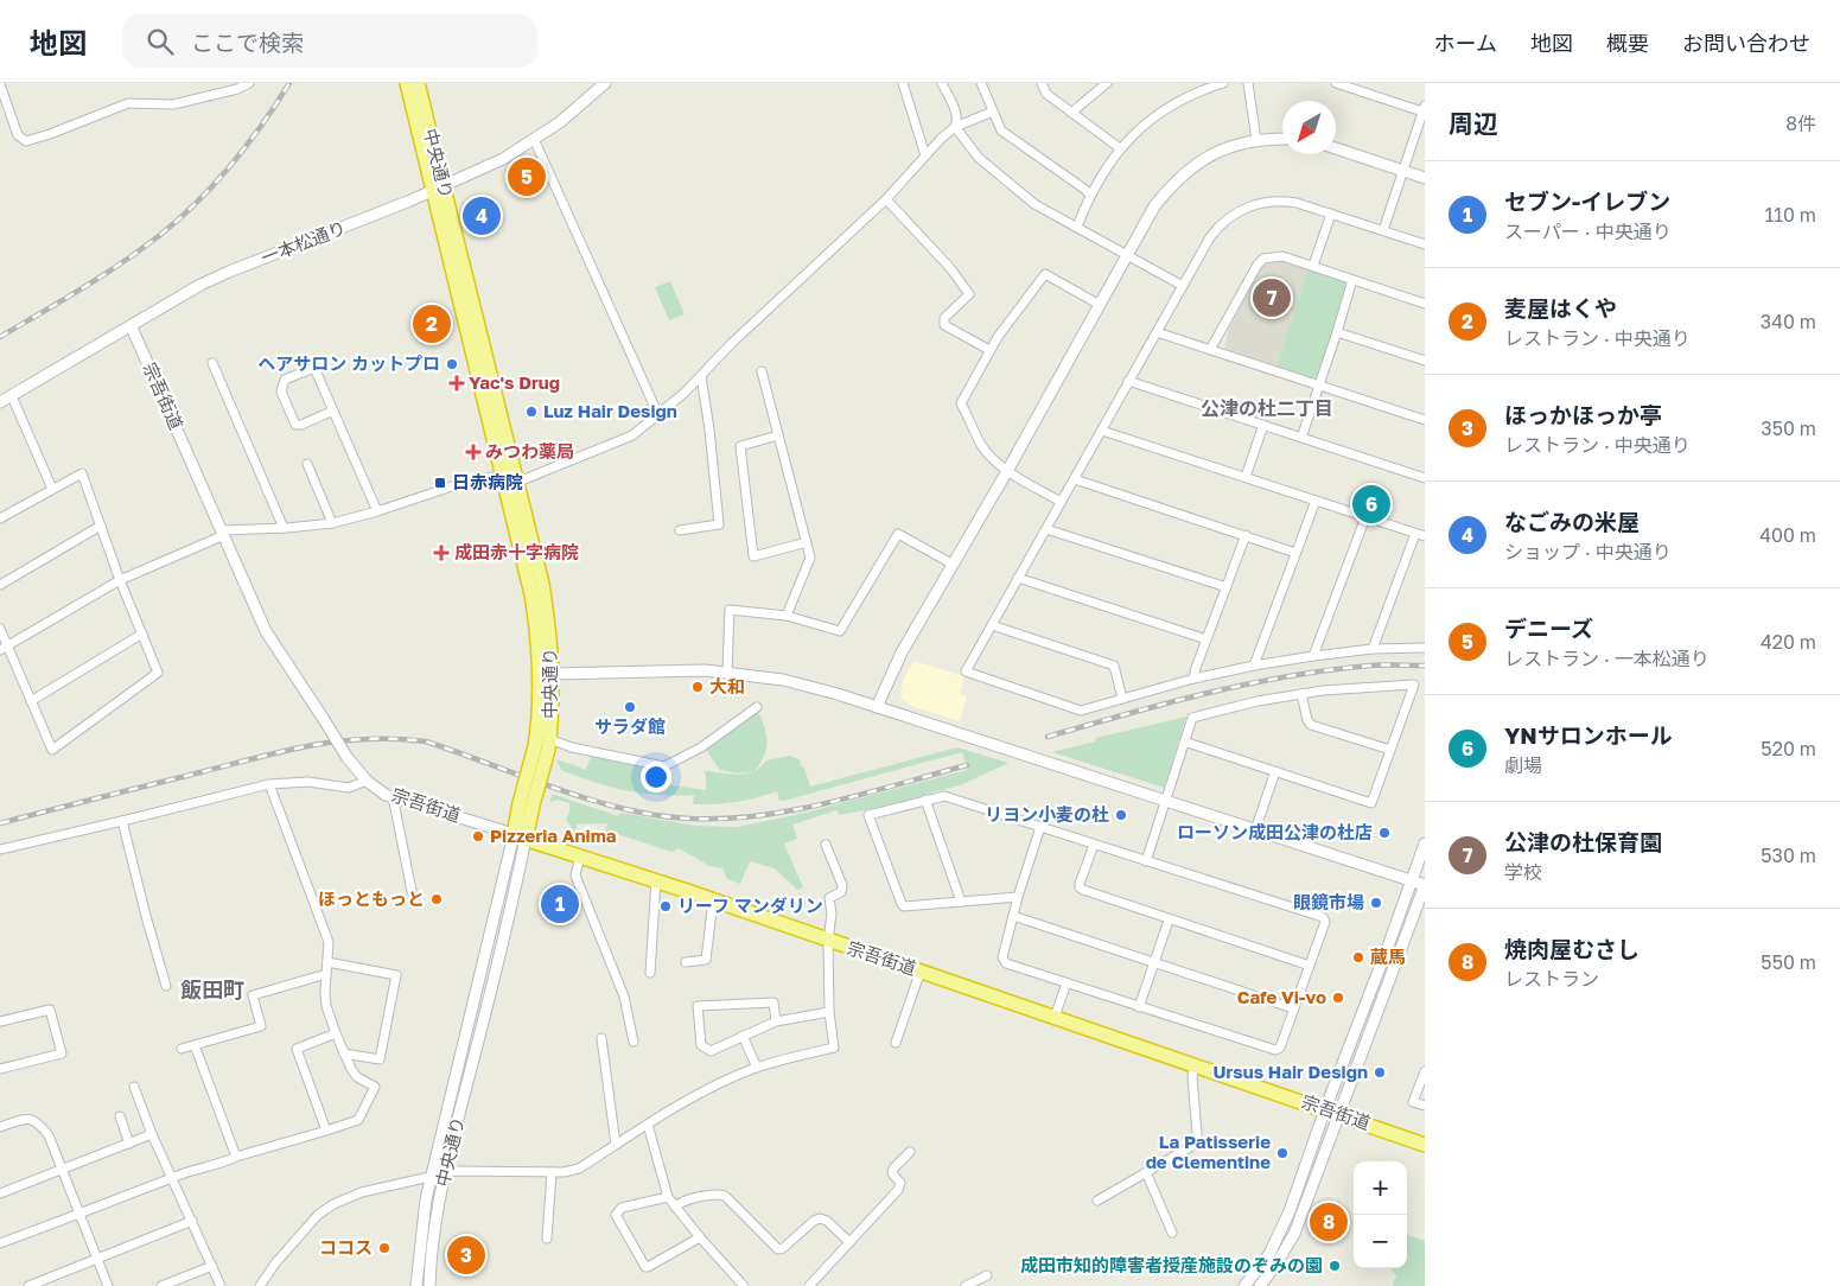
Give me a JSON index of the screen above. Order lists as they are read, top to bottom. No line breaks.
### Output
{"streets":{"highway":["中央通り","宗吾街道"],"street":["一本松通り"]},"crossings":[["中央通り","一本松通り"],["中央通り","宗吾街道"],["一本松通り","宗吾街道"]],"districts":["公津の杜二丁目","飯田町"],"places":{"other":["ヘアサロン カットプロ","Luz Hair Design","大和","サラダ館","リヨン小麦の杜","ローソン成田公津の杜店","Pizzeria Anima","ほっともっと","眼鏡市場","リーフ マンダリン","蔵馬","Cafe Vi-vo","Ursus Hair Design","La Patisserie de Clementine","ココス","成田市知的障害者授産施設のぞみの園"],"health":["Yac's Drug","みつわ薬局","成田赤十字病院"],"transit":["日赤病院"]},"north":"bottom left","page":{"header":"地図","search":"ここで検索","nav":["ホーム","地図","概要","お問い合わせ"],"heading":["周辺","8件"],"pins":["5","4","7","2","6","1","8","3"],"list":[{"mark":"1","name":"セブン-イレブン","note":"スーパー · 中央通り","value":"110 m"},{"mark":"2","name":"麦屋はくや","note":"レストラン · 中央通り","value":"340 m"},{"mark":"3","name":"ほっかほっか亭","note":"レストラン · 中央通り","value":"350 m"},{"mark":"4","name":"なごみの米屋","note":"ショップ · 中央通り","value":"400 m"},{"mark":"5","name":"デニーズ","note":"レストラン · 一本松通り","value":"420 m"},{"mark":"6","name":"YNサロンホール","note":"劇場","value":"520 m"},{"mark":"7","name":"公津の杜保育園","note":"学校","value":"530 m"},{"mark":"8","name":"焼肉屋むさし","note":"レストラン","value":"550 m"}],"map_buttons":["+","−"]}}
